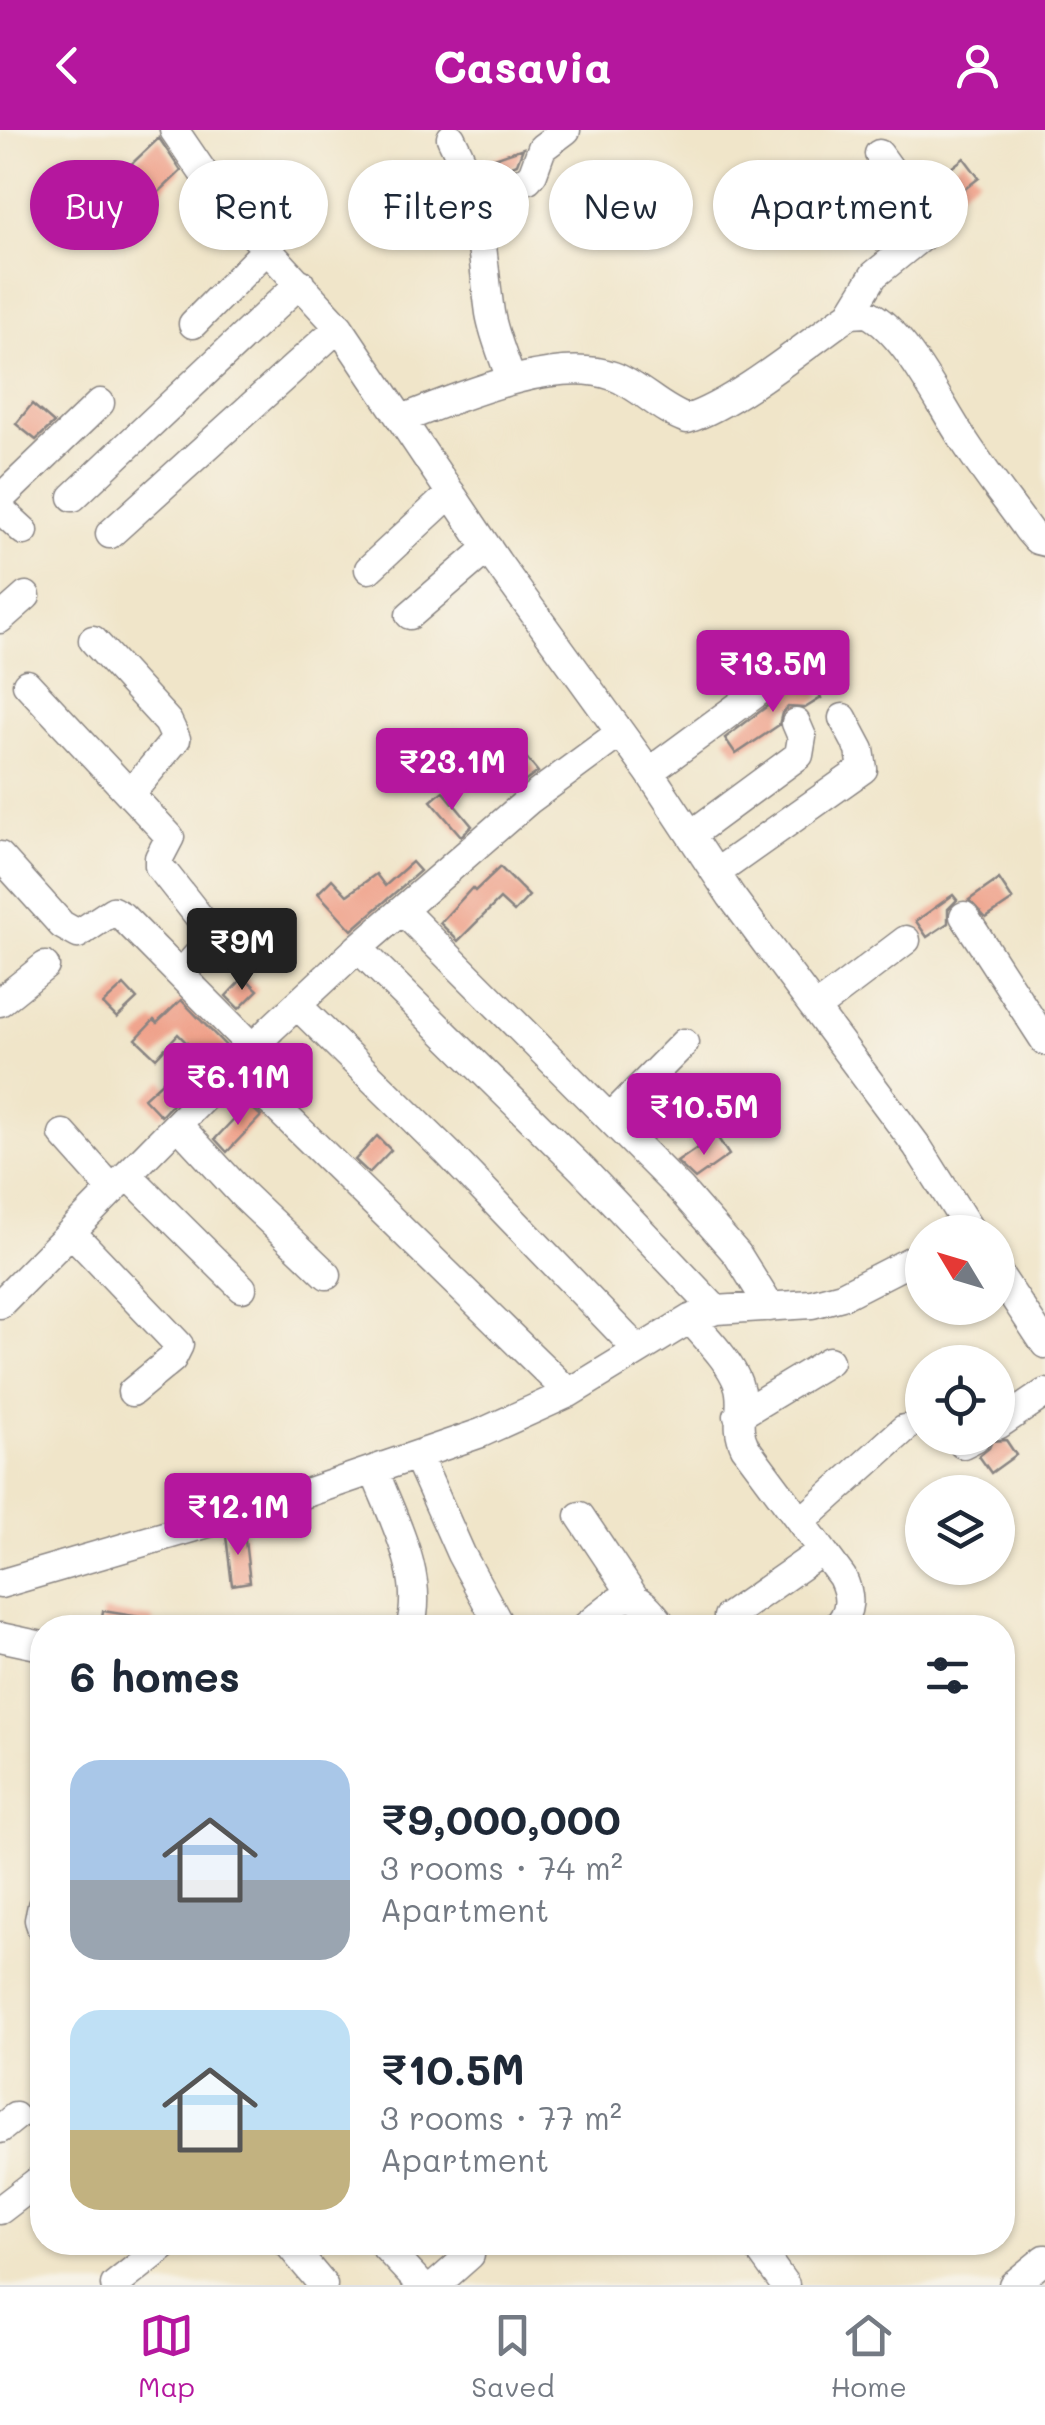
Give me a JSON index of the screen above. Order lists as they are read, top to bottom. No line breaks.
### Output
{"north":"top left","page":{"header":"Casavia","chip":["Buy","Rent","Filters","New","Apartment"],"price":["₹13.5M","₹23.1M","₹9M","₹6.11M","₹10.5M","₹12.1M"],"heading":"6 homes","list":[{"name":"₹9,000,000","note":"3 rooms · 74 m² · Apartment"},{"name":"₹10.5M","note":"3 rooms · 77 m² · Apartment"}],"tabs":["Map","Saved","Home"]}}
